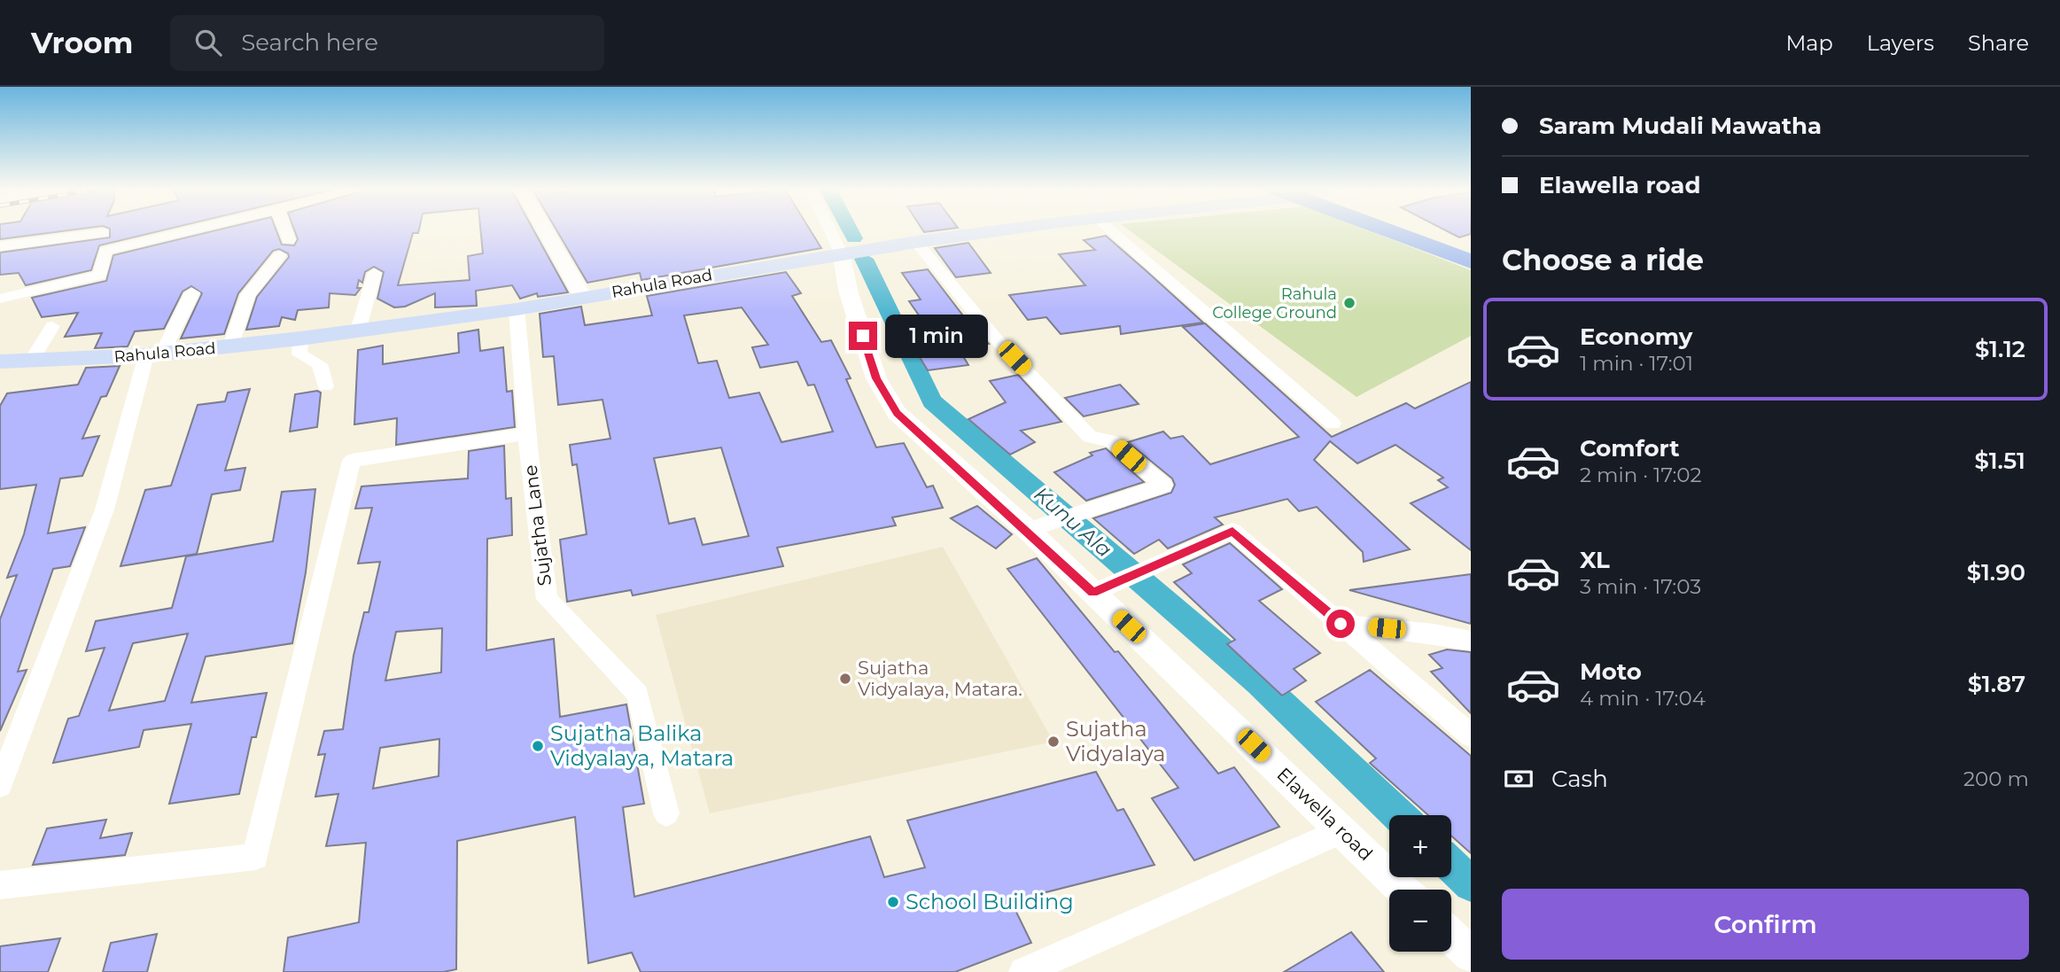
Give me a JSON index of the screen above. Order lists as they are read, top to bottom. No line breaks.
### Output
{"streets":{"main road":["Rahula Road"],"street":["Sujatha Lane","Elawella road"]},"crossings":[["Rahula Road","Sujatha Lane"],["Rahula Road","Elawella road"]],"water":["Kunu Ala"],"places":["Rahula College Ground","Sujatha Vidyalaya, Matara.","Sujatha Vidyalaya","Sujatha Balika Vidyalaya, Matara","School Building"],"page":{"header":"Vroom","search":"Search here","nav":["Map","Layers","Share"],"banner":["Saram Mudali Mawatha","Elawella road"],"heading":"Choose a ride","list":[{"name":"Economy","note":"1 min · 17:01","value":"$1.12"},{"name":"Comfort","note":"2 min · 17:02","value":"$1.51"},{"name":"XL","note":"3 min · 17:03","value":"$1.90"},{"name":"Moto","note":"4 min · 17:04","value":"$1.87"}],"bubble":"1 min","pay":["Cash","200 m"],"map_buttons":["+","−"],"buttons":"Confirm"}}
